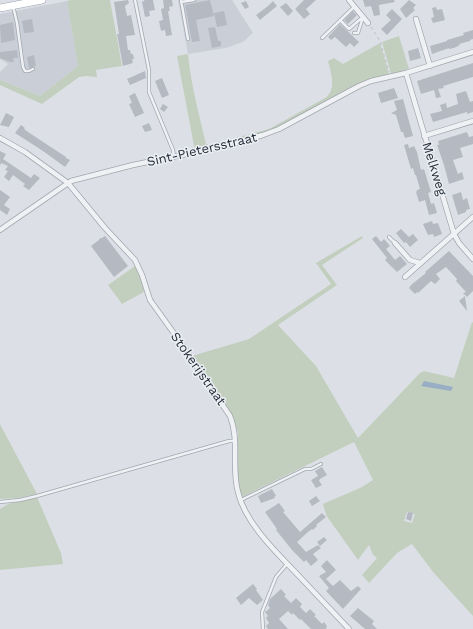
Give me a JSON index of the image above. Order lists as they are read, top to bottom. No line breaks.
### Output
{"streets":{"street":["Sint-Pietersstraat","Melkweg","Stokerijstraat"]},"crossings":[["Sint-Pietersstraat","Melkweg"],["Sint-Pietersstraat","Stokerijstraat"]]}
